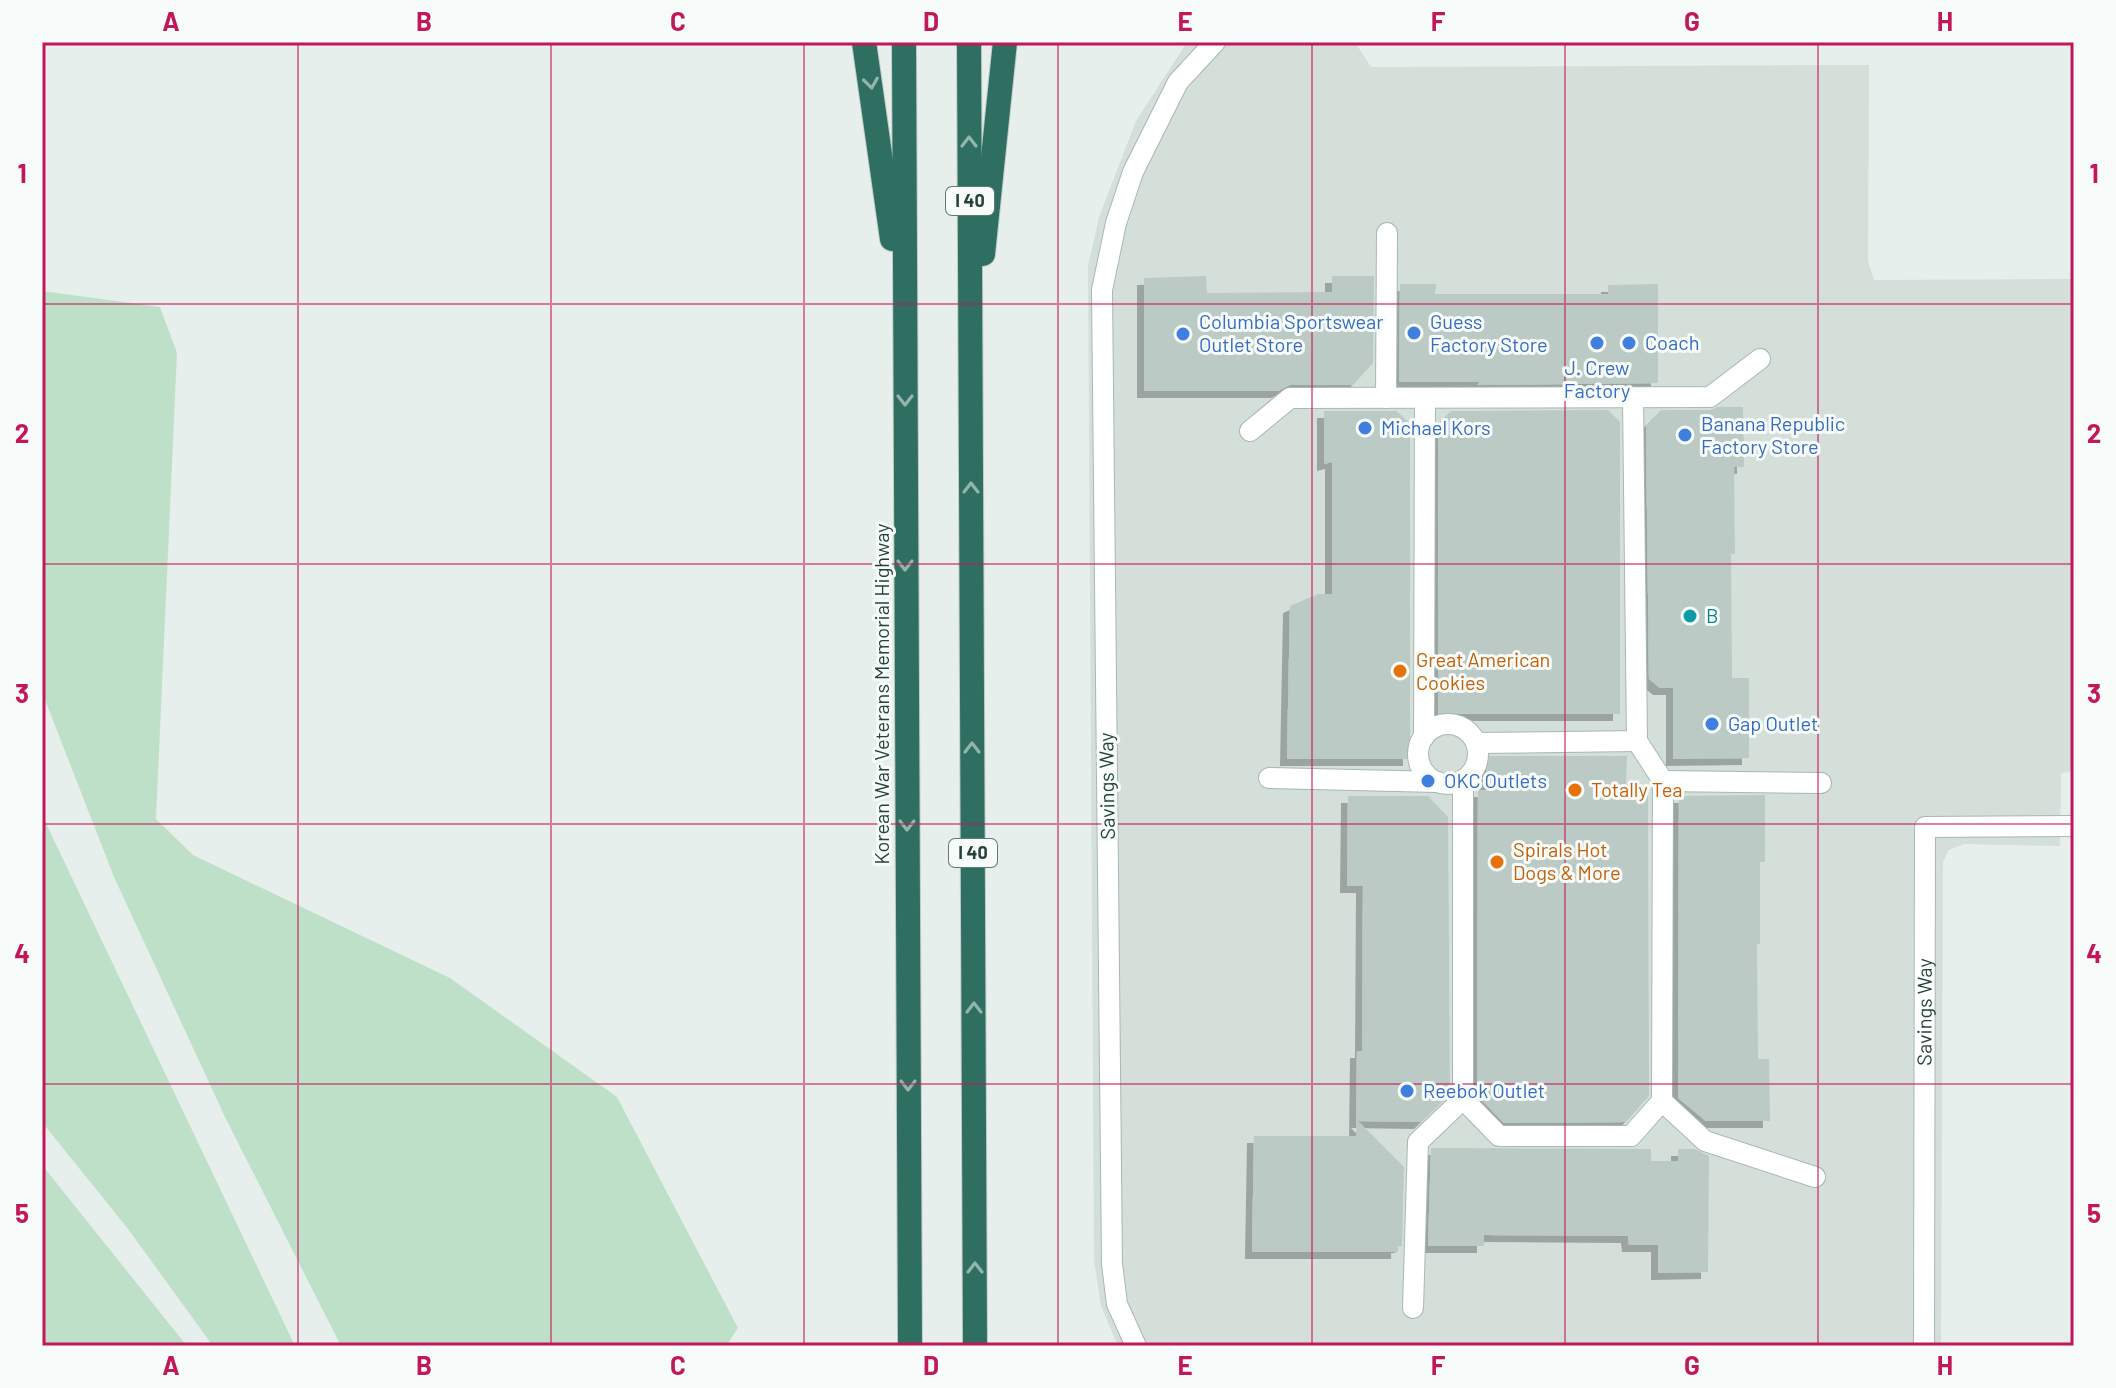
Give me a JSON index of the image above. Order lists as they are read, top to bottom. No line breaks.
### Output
{"streets":{"highway":["I 40","Korean War Veterans Memorial Highway"],"street":["Savings Way"]},"places":["Guess Factory Store","Columbia Sportswear Outlet Store","J. Crew Factory","Coach","Michael Kors","Banana Republic Factory Store","B","Great American Cookies","Gap Outlet","OKC Outlets","Totally Tea","Spirals Hot Dogs & More","Reebok Outlet"],"grid":{"columns":["A","B","C","D","E","F","G","H"],"rows":["1","2","3","4","5"]}}
